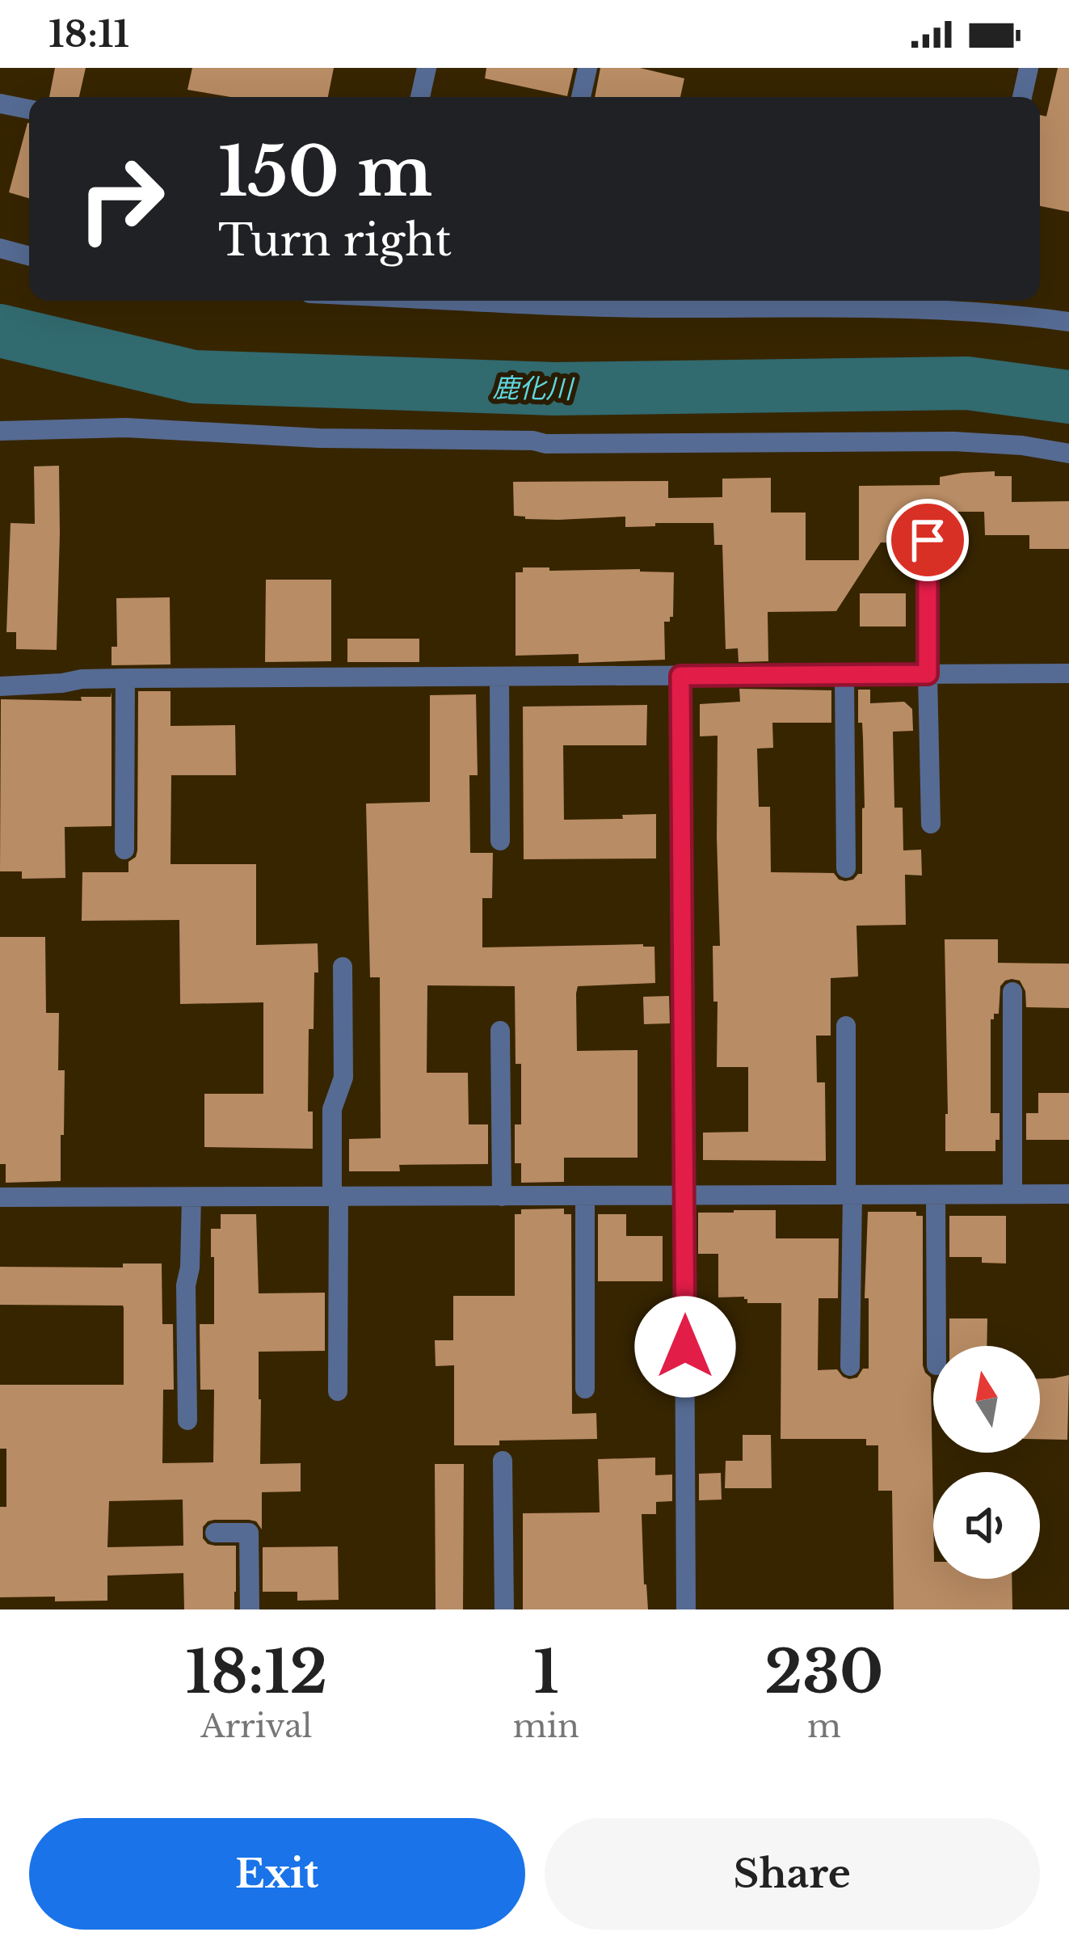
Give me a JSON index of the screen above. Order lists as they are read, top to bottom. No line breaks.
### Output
{"water":["鹿化川"],"north":"top","page":{"status":"18:11","turn":["150 m","Turn right"],"eta":["18:12","Arrival","1","min","230","m"],"buttons":["Exit","Share"]}}
